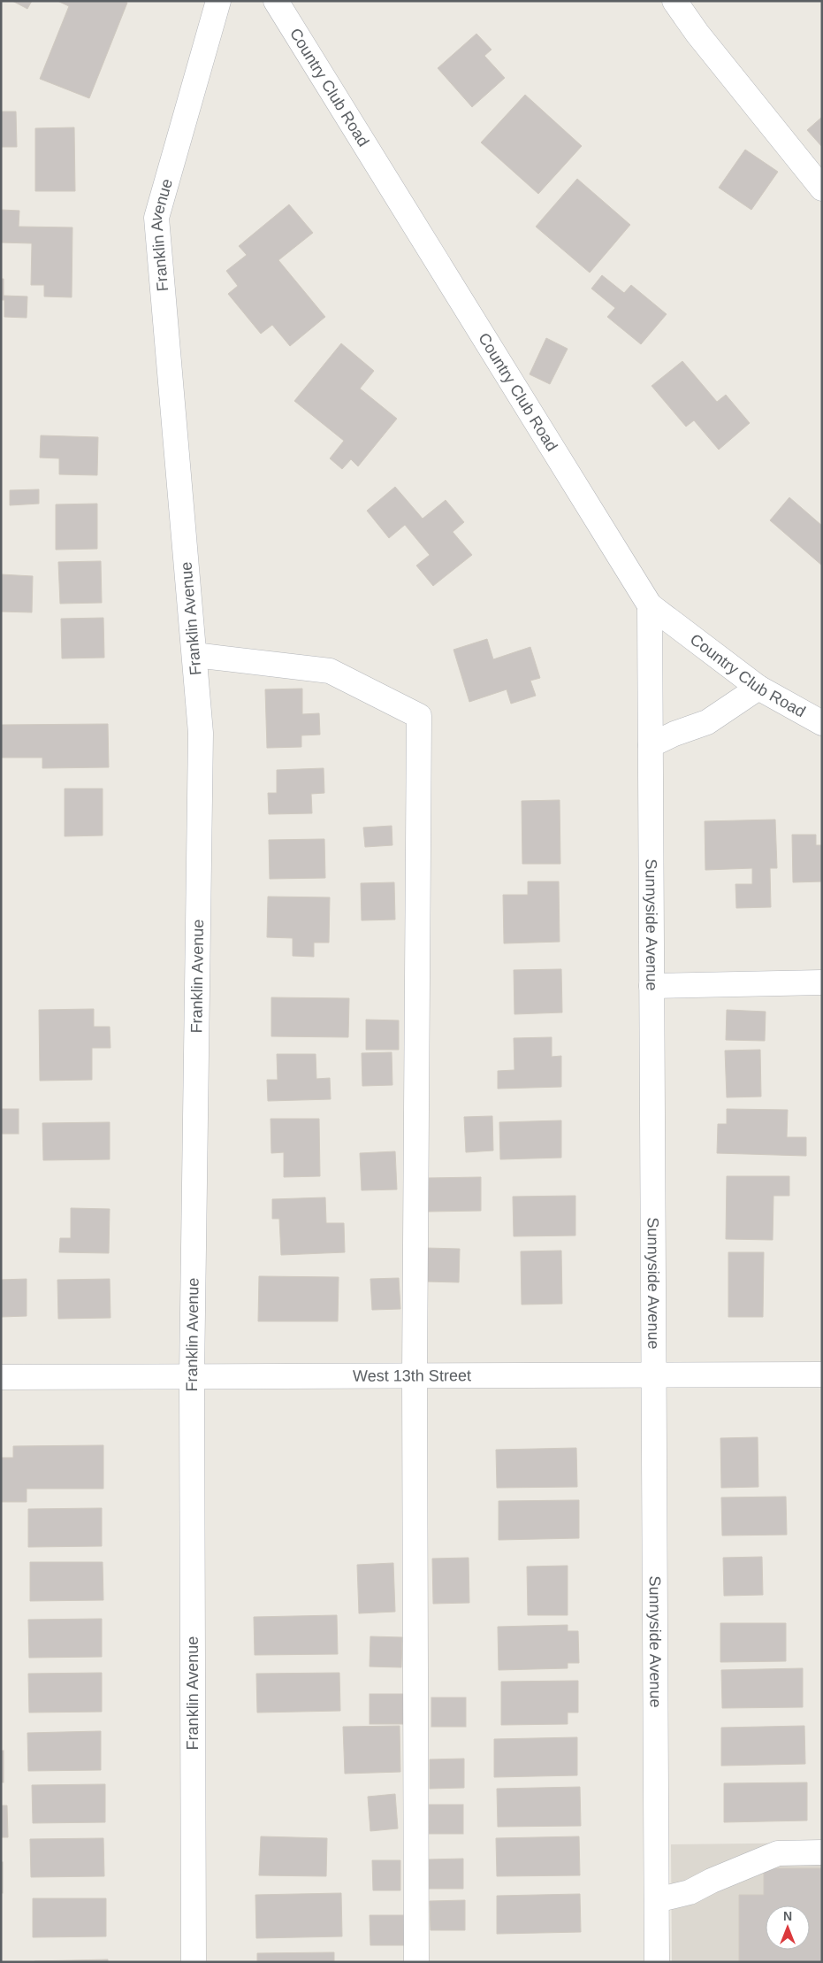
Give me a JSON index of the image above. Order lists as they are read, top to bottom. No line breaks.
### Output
{"streets":{"street":["Country Club Road","Franklin Avenue","Sunnyside Avenue","West 13th Street"]},"crossings":[["Country Club Road","Sunnyside Avenue"],["Franklin Avenue","West 13th Street"],["Sunnyside Avenue","West 13th Street"]],"north":"top"}
